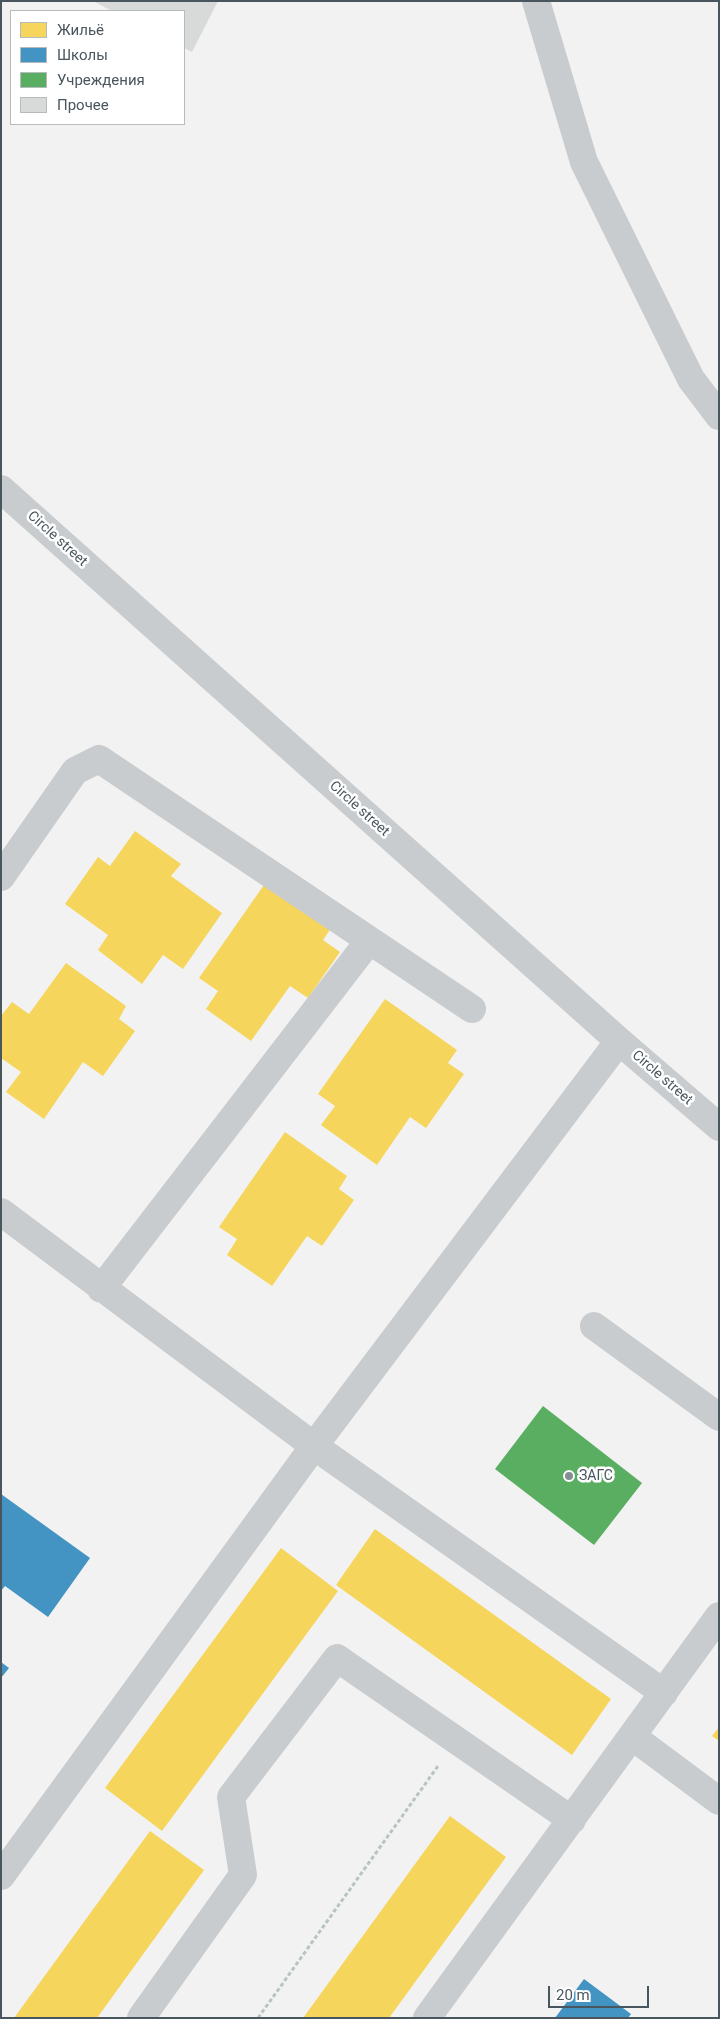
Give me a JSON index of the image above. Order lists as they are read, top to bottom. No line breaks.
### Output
{"streets":{"street":["Circle street"]},"places":["ЗАГС"],"legend":["Жильё","Школы","Учреждения","Прочее"],"scale_bar":"20 m"}
